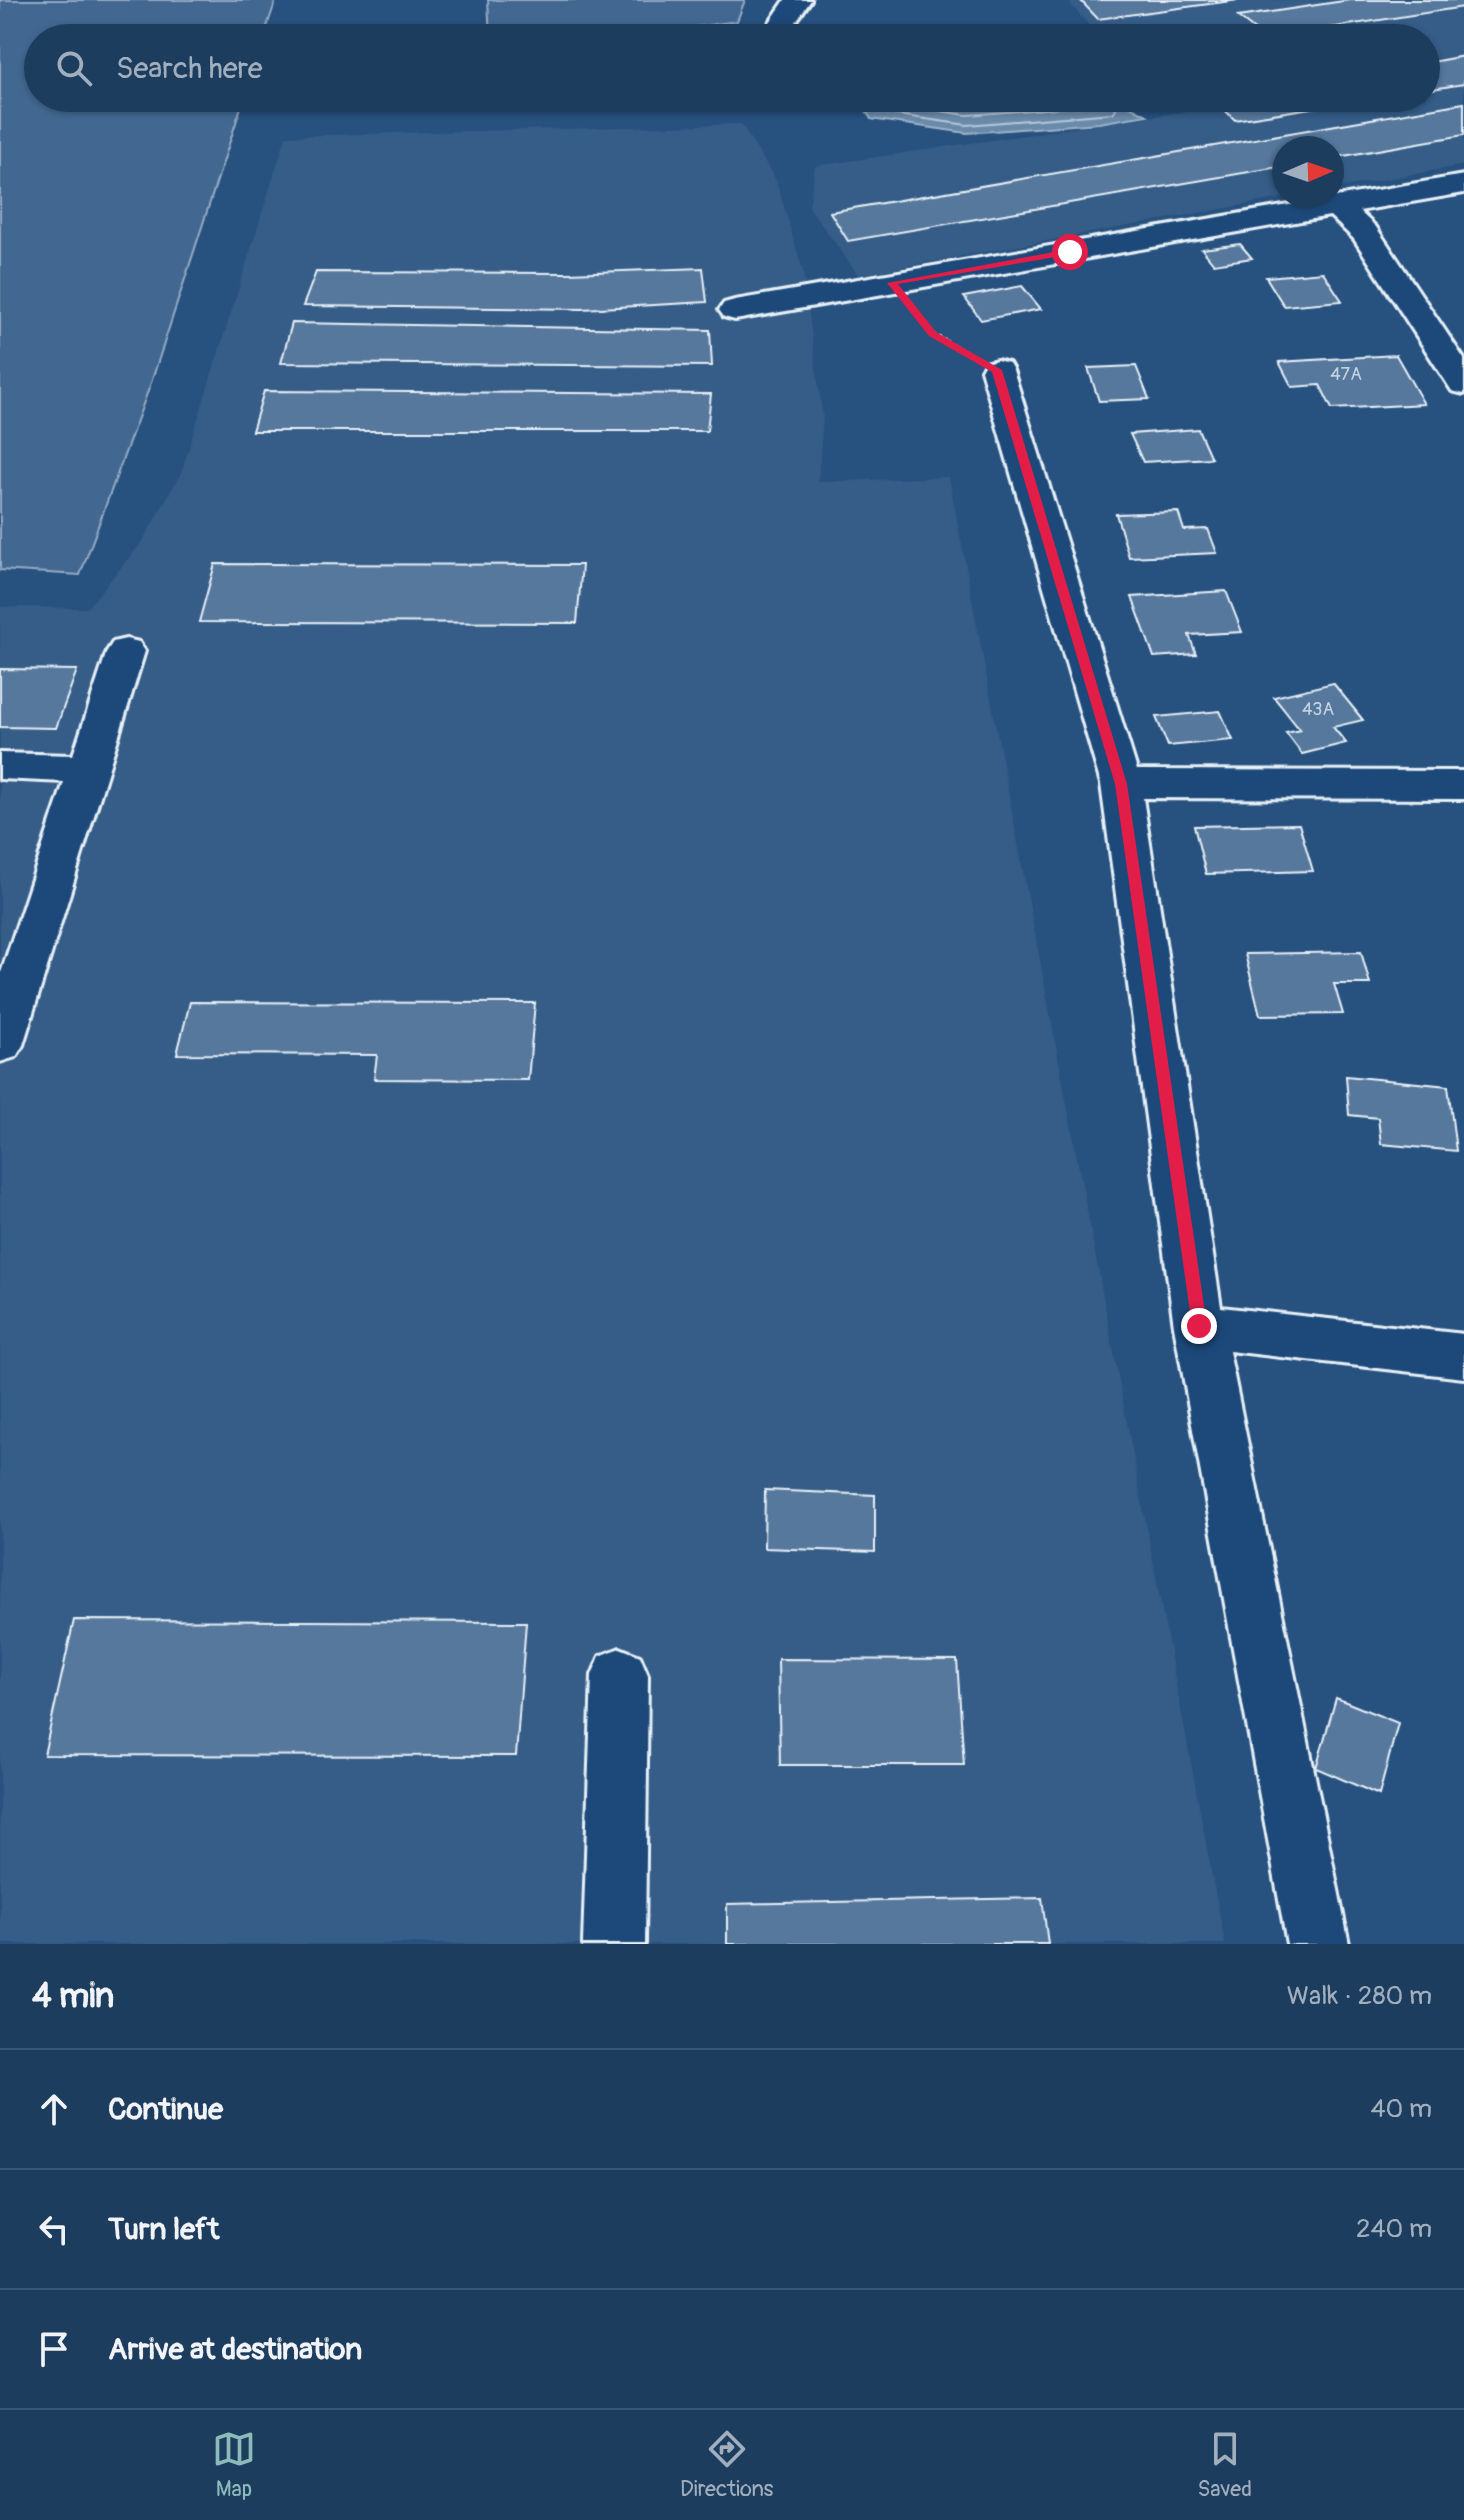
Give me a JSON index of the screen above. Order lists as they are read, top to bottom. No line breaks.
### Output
{"house_numbers":["47А","43А"],"north":"right","page":{"search":"Search here","heading":["4 min","Walk · 280 m"],"list":[["Continue","40 m"],["Turn left","240 m"],"Arrive at destination"],"nav":["Map","Directions","Saved"]}}
